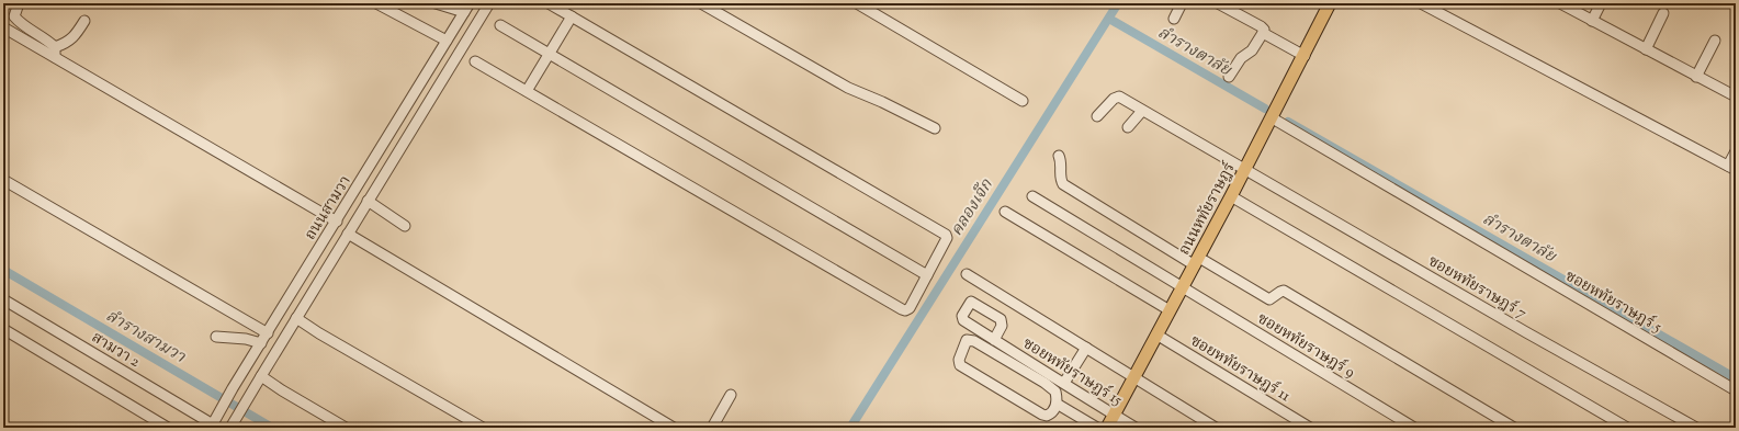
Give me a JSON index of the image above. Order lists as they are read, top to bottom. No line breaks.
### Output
{"streets":{"main road":["ถนนหทัยราษฎร์"],"street":["ถนนสามวา","ซอยหทัยราษฎร์ 7","ซอยหทัยราษฎร์ 5","ซอยหทัยราษฎร์ 9","สามวา 2","ซอยหทัยราษฎร์ 11","ซอยหทัยราษฎร์ 15"]},"crossings":[["ถนนสามวา","สามวา 2"],["ถนนหทัยราษฎร์","ซอยหทัยราษฎร์ 7"],["ถนนหทัยราษฎร์","ซอยหทัยราษฎร์ 5"],["ถนนหทัยราษฎร์","ซอยหทัยราษฎร์ 9"],["ถนนหทัยราษฎร์","ซอยหทัยราษฎร์ 11"],["ถนนหทัยราษฎร์","ซอยหทัยราษฎร์ 15"]],"water":["ลำรางตาลัย","คลองเจ๊ก","ลำรางสามวา"]}
